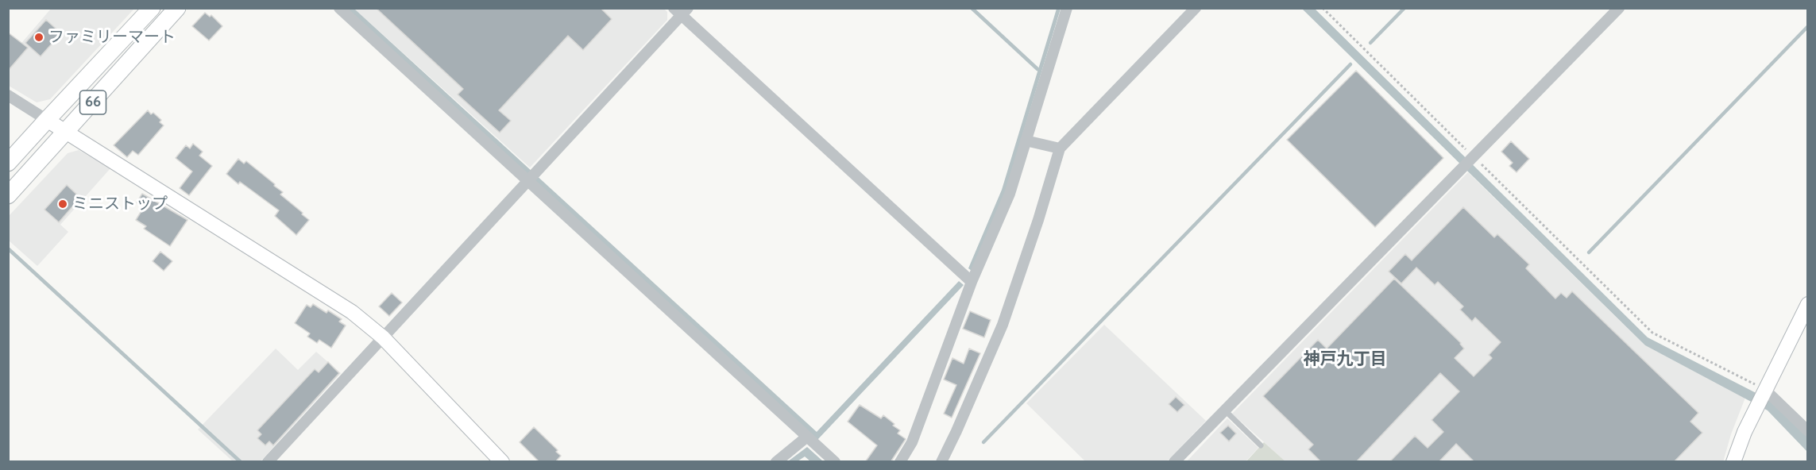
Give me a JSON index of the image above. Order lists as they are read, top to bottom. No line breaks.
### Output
{"streets":{"main road":["66"]},"districts":["神戸九丁目"],"places":["ファミリーマート","ミニストップ"]}
